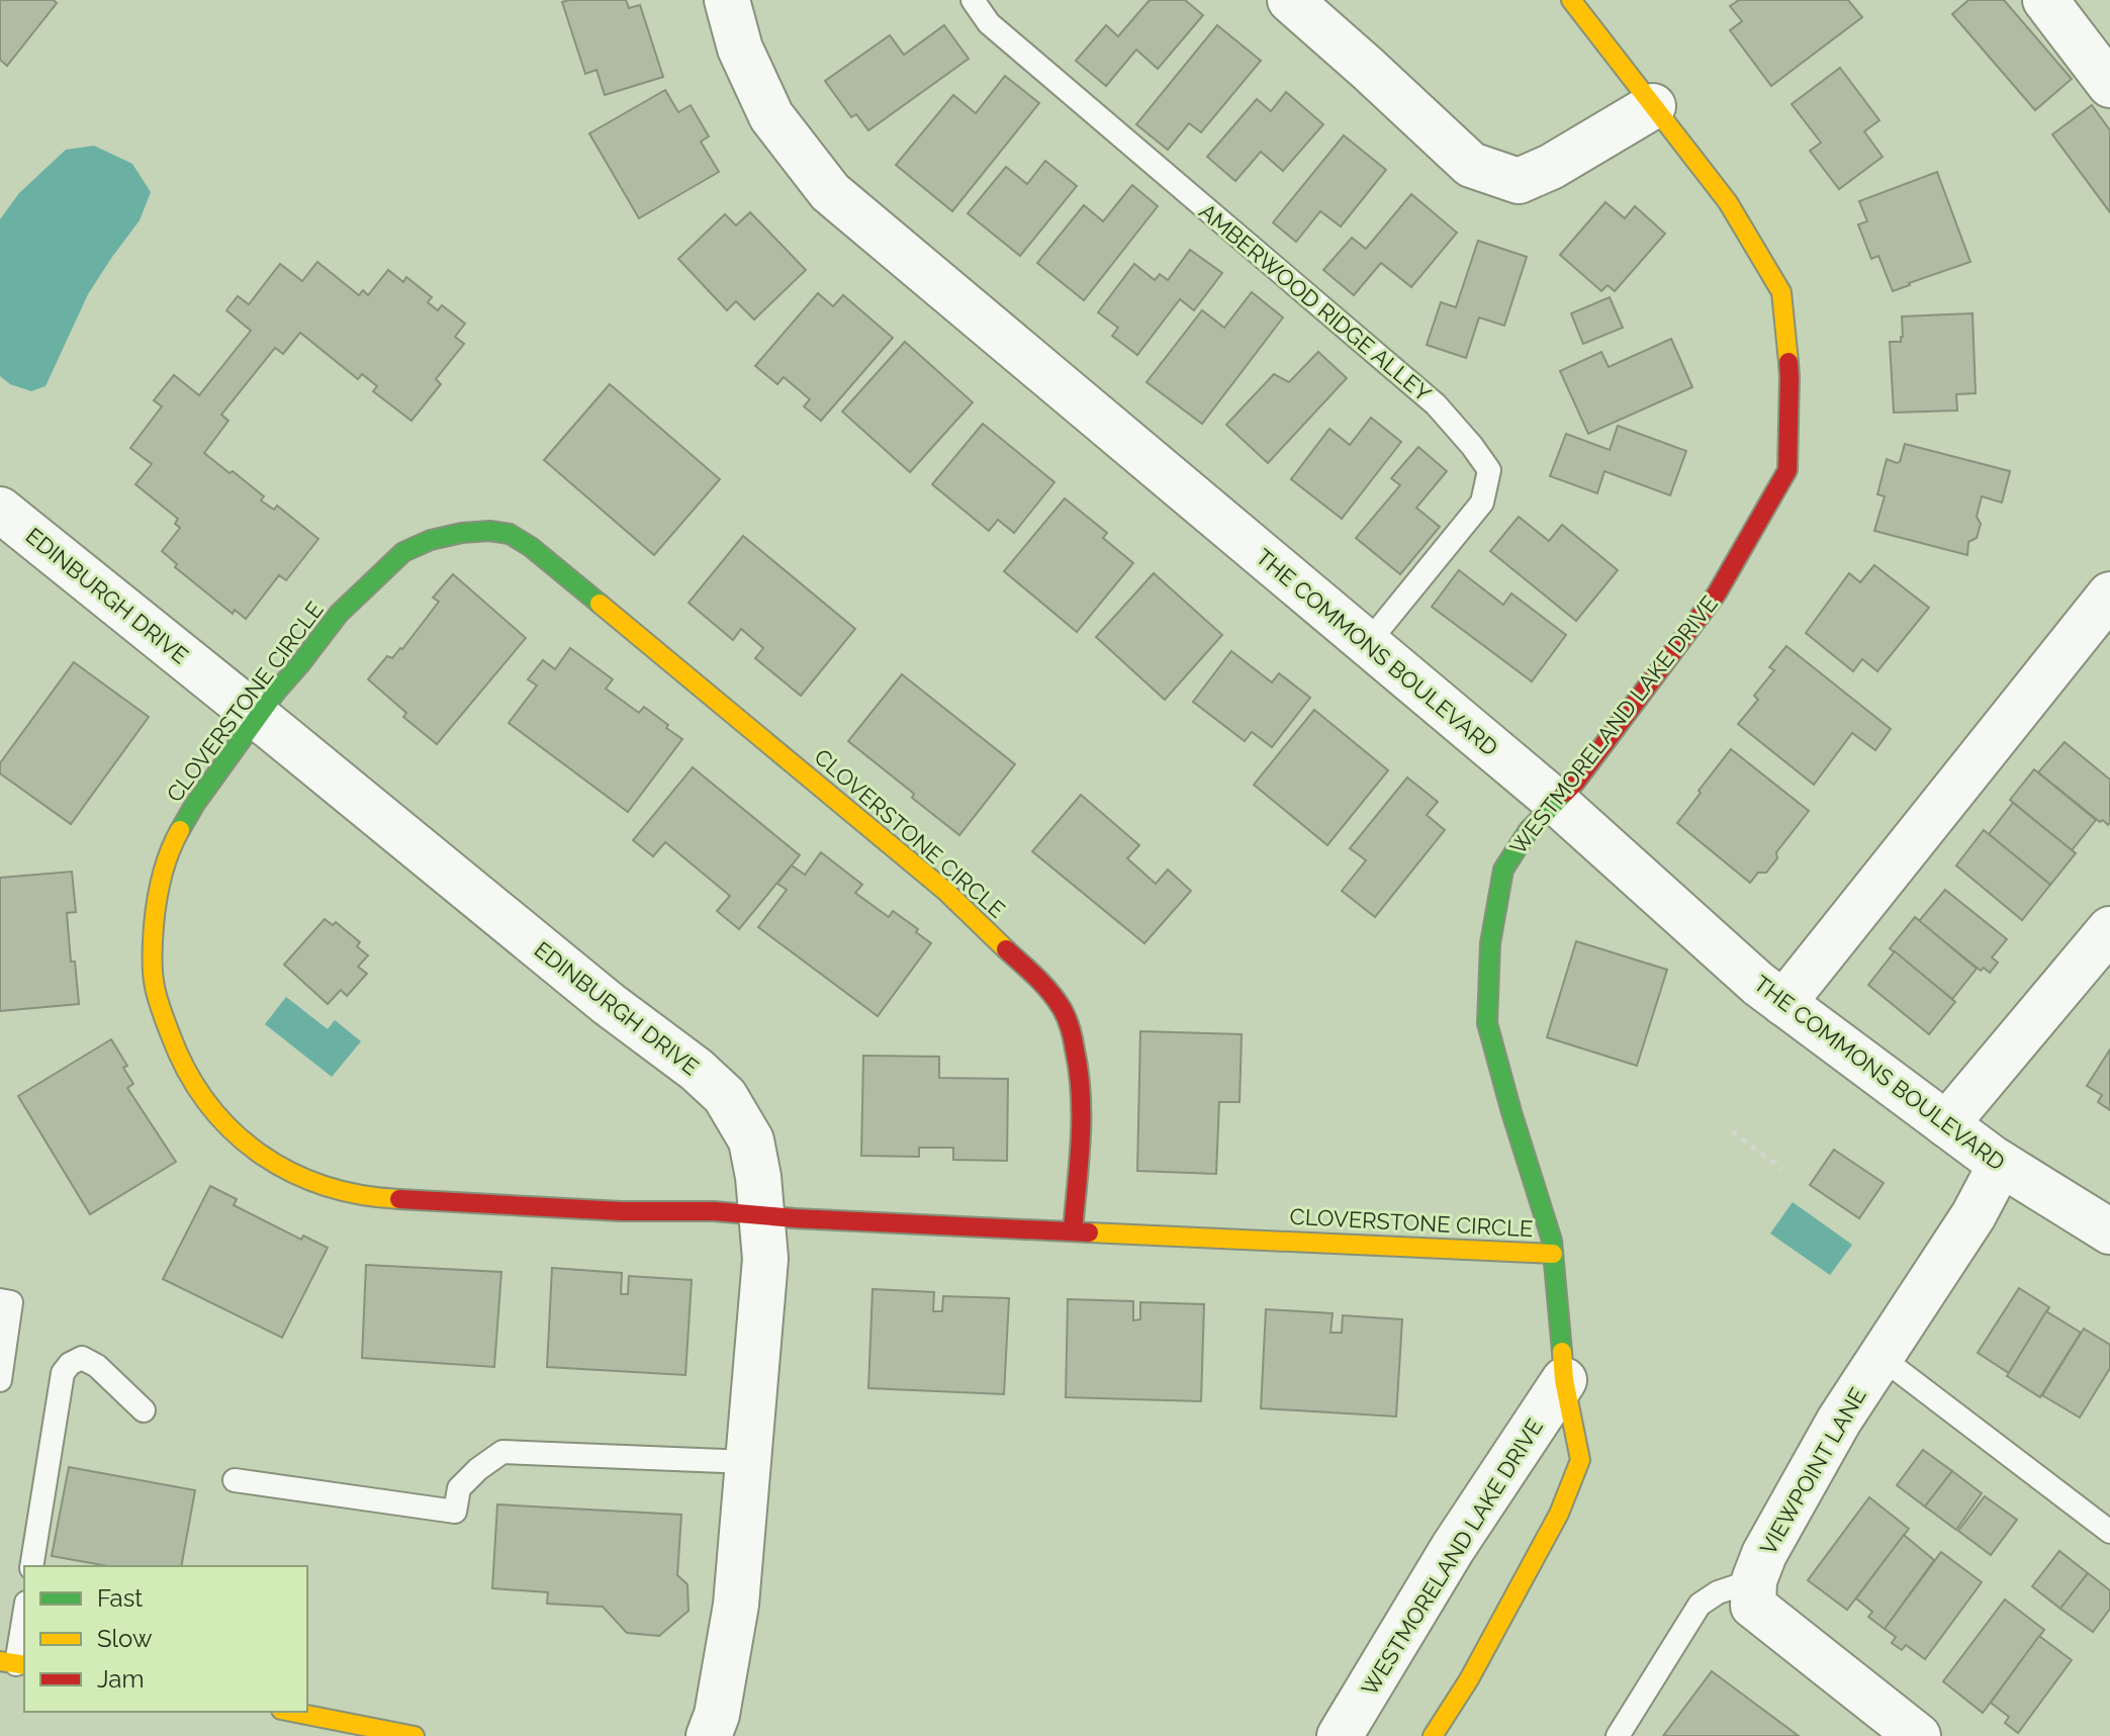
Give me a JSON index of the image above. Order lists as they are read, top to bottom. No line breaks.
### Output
{"streets":{"street":["EDINBURGH DRIVE","THE COMMONS BOULEVARD","CLOVERSTONE CIRCLE","WESTMORELAND LAKE DRIVE","VIEWPOINT LANE"],"lane":["AMBERWOOD RIDGE ALLEY"]},"crossings":[["AMBERWOOD RIDGE ALLEY","THE COMMONS BOULEVARD"],["EDINBURGH DRIVE","CLOVERSTONE CIRCLE"],["THE COMMONS BOULEVARD","WESTMORELAND LAKE DRIVE"],["THE COMMONS BOULEVARD","VIEWPOINT LANE"],["CLOVERSTONE CIRCLE","WESTMORELAND LAKE DRIVE"]],"legend":["Fast","Slow","Jam"]}
